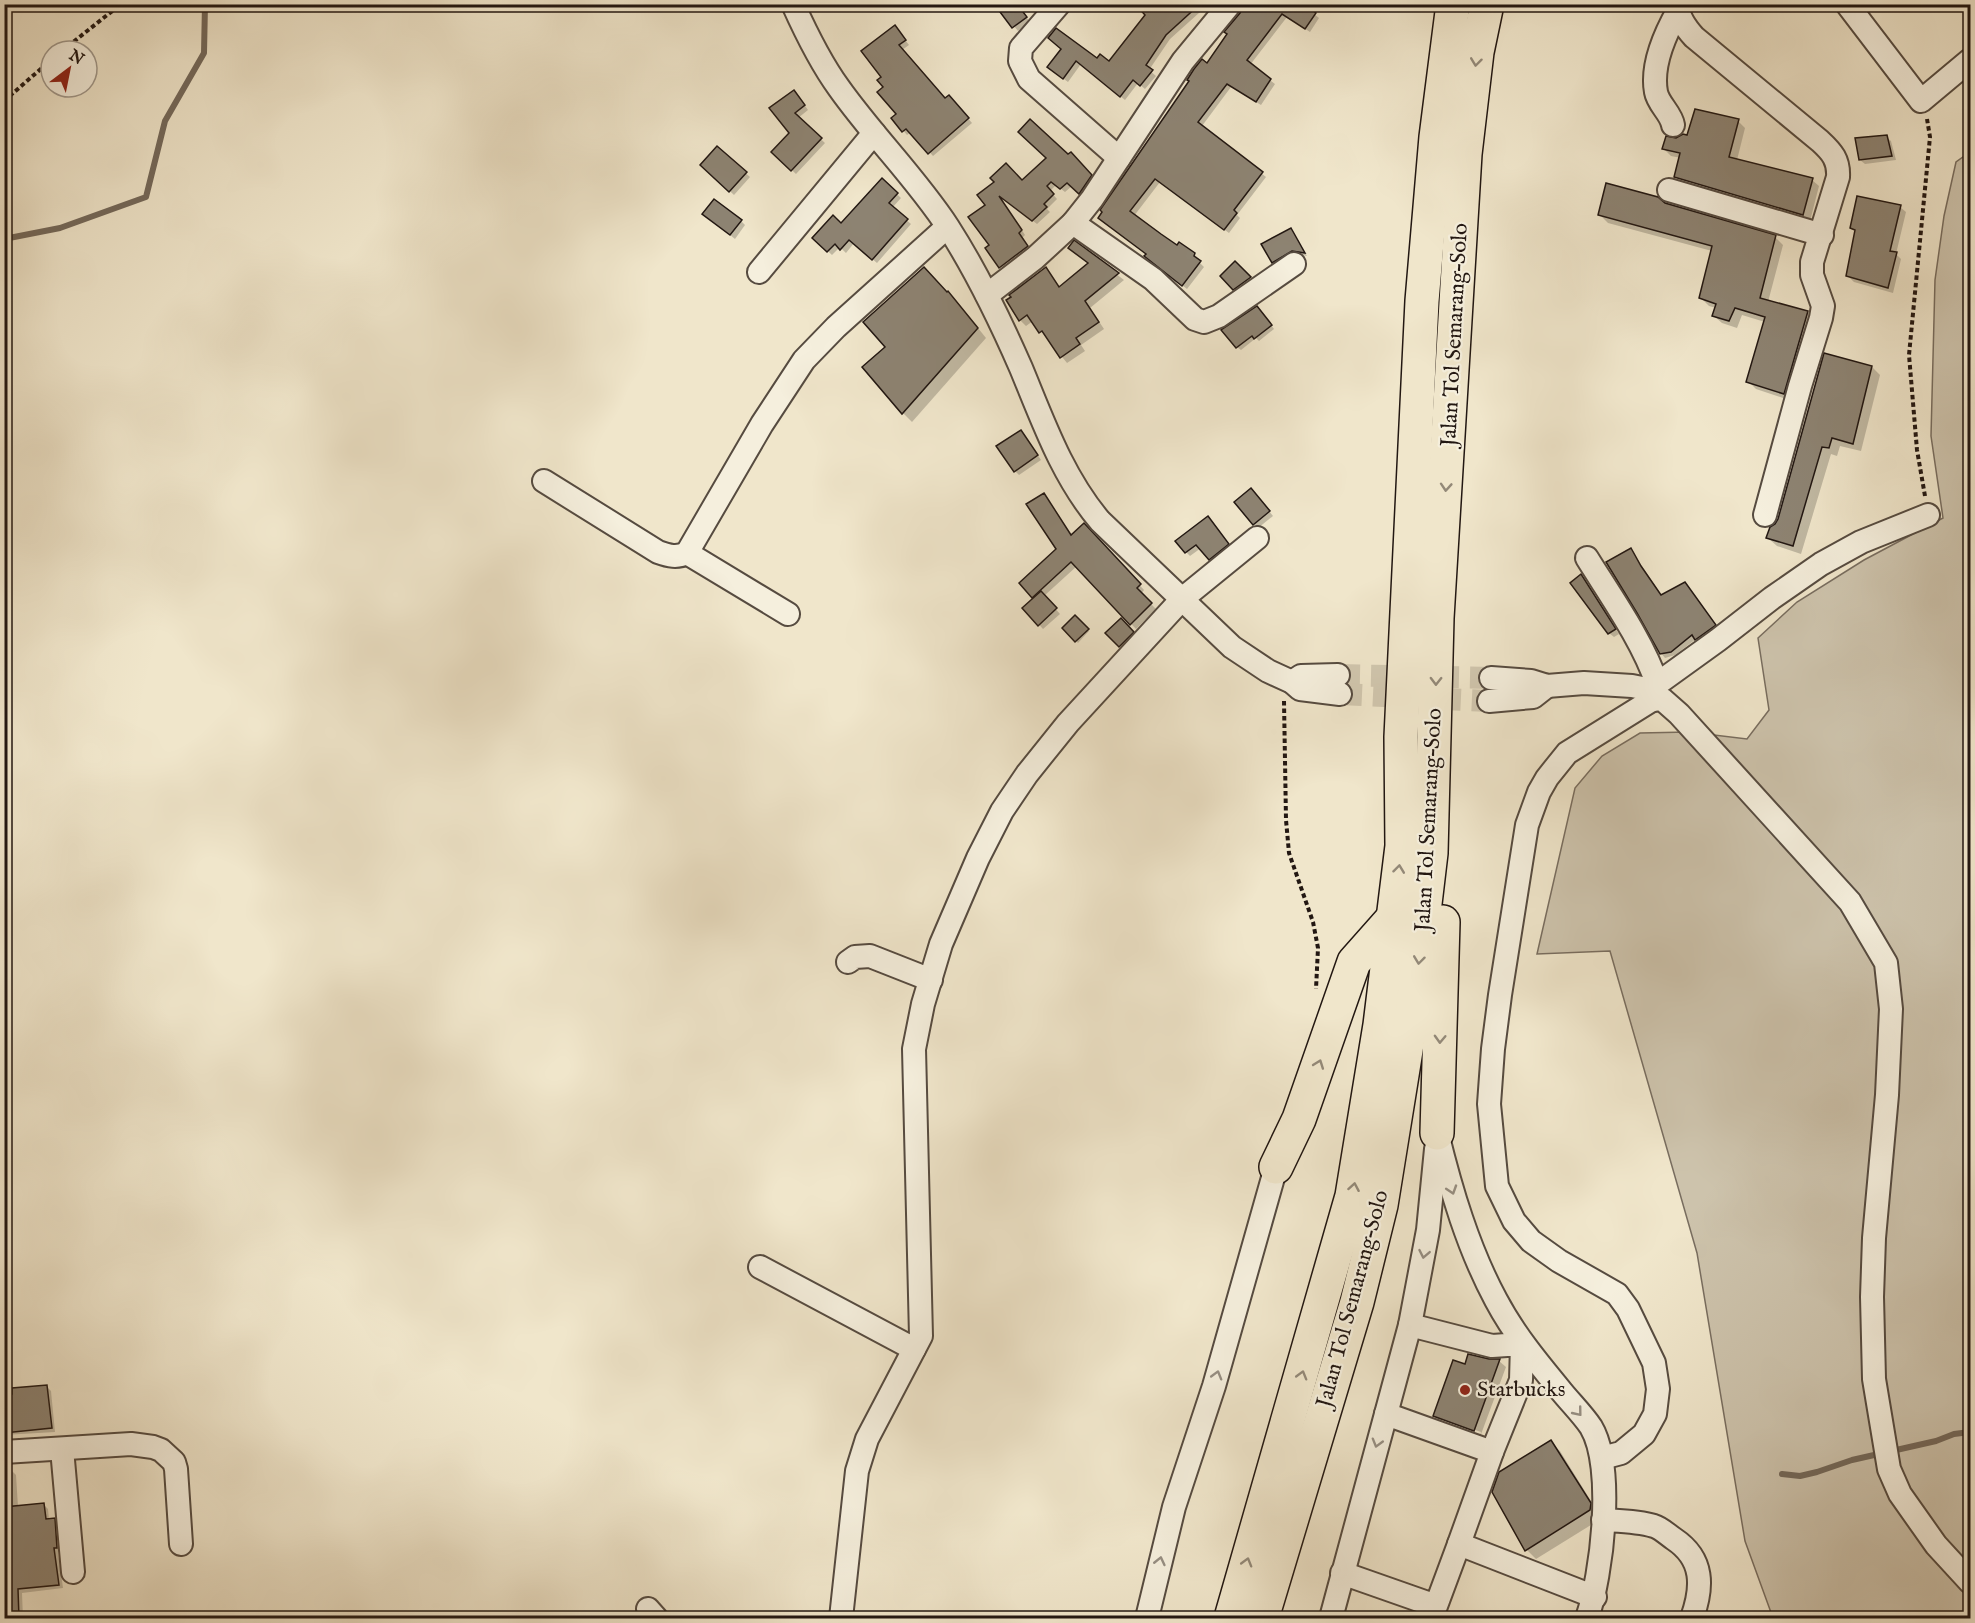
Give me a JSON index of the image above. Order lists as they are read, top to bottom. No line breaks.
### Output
{"streets":{"highway":["Jalan Tol Semarang–Solo"]},"places":["Starbucks"],"north":"top right"}
